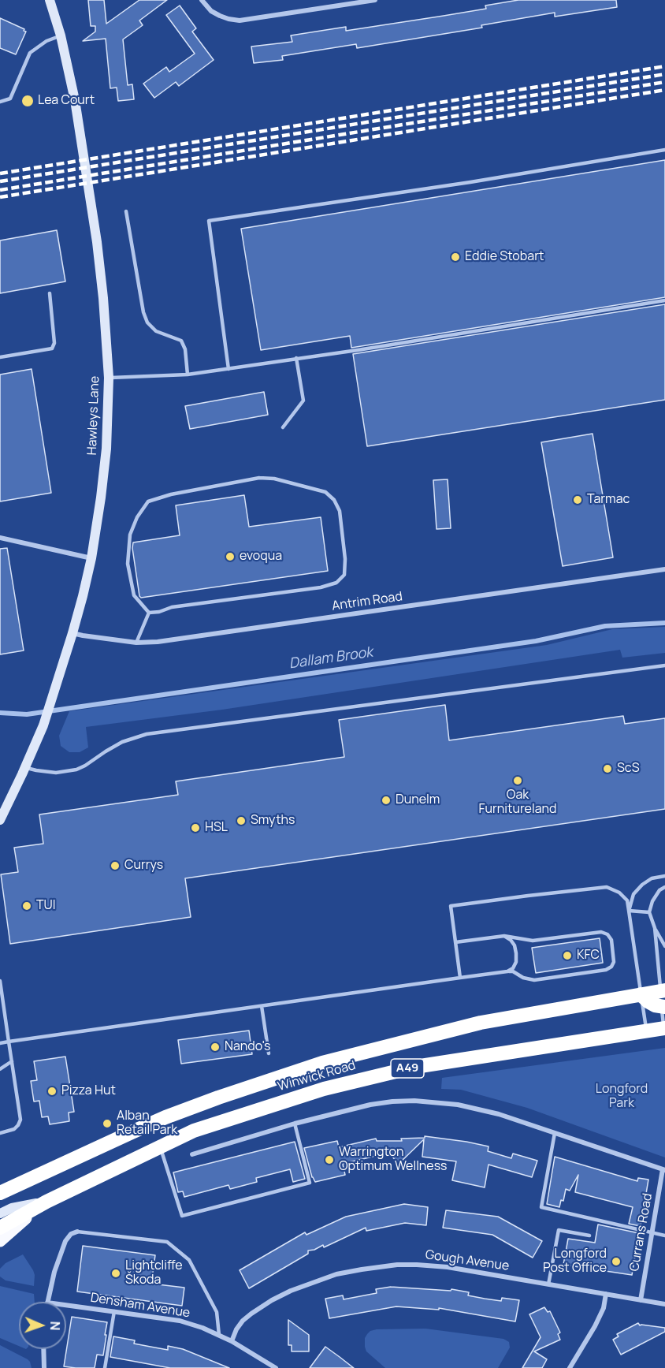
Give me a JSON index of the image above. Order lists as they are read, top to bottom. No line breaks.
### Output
{"streets":{"highway":["A49","Winwick Road"],"street":["Hawleys Lane","Antrim Road","Currans Road","Gough Avenue","Densham Avenue"]},"crossings":[["Hawleys Lane","Antrim Road"],["A49","Winwick Road"],["Currans Road","Gough Avenue"],["Gough Avenue","Densham Avenue"]],"water":["Dallam Brook"],"parks":["Longford Park"],"places":["Lea Court","Eddie Stobart","Tarmac","evoqua","ScS","Oak Furnitureland","Dunelm","Smyths","HSL","Currys","TUI","KFC","Nando's","Pizza Hut","Alban Retail Park","Warrington Optimum Wellness","Longford Post Office","Lightcliffe Škoda"],"north":"right"}
